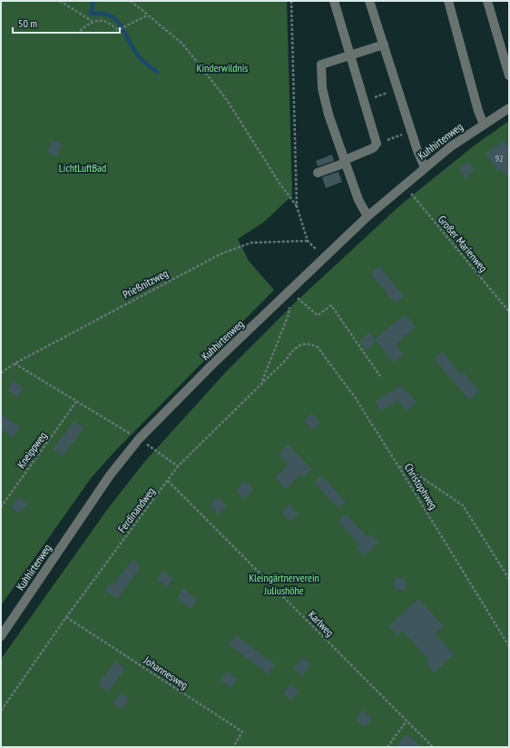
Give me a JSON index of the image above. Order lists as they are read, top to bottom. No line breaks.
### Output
{"streets":{"street":["Kuhhirtenweg"],"path":["Großer Marienweg","Prießnitzweg","Kneippweg","Christophweg","Ferdinandweg","Karlweg","Johannesweg"]},"crossings":[["Kuhhirtenweg","Großer Marienweg"],["Christophweg","Ferdinandweg"],["Ferdinandweg","Karlweg"],["Ferdinandweg","Johannesweg"]],"parks":["Kinderwildnis","LichtLuftBad","Kleingärtnerverein Juliushöhe"],"house_numbers":["92"],"scale_bar":"50 m"}
